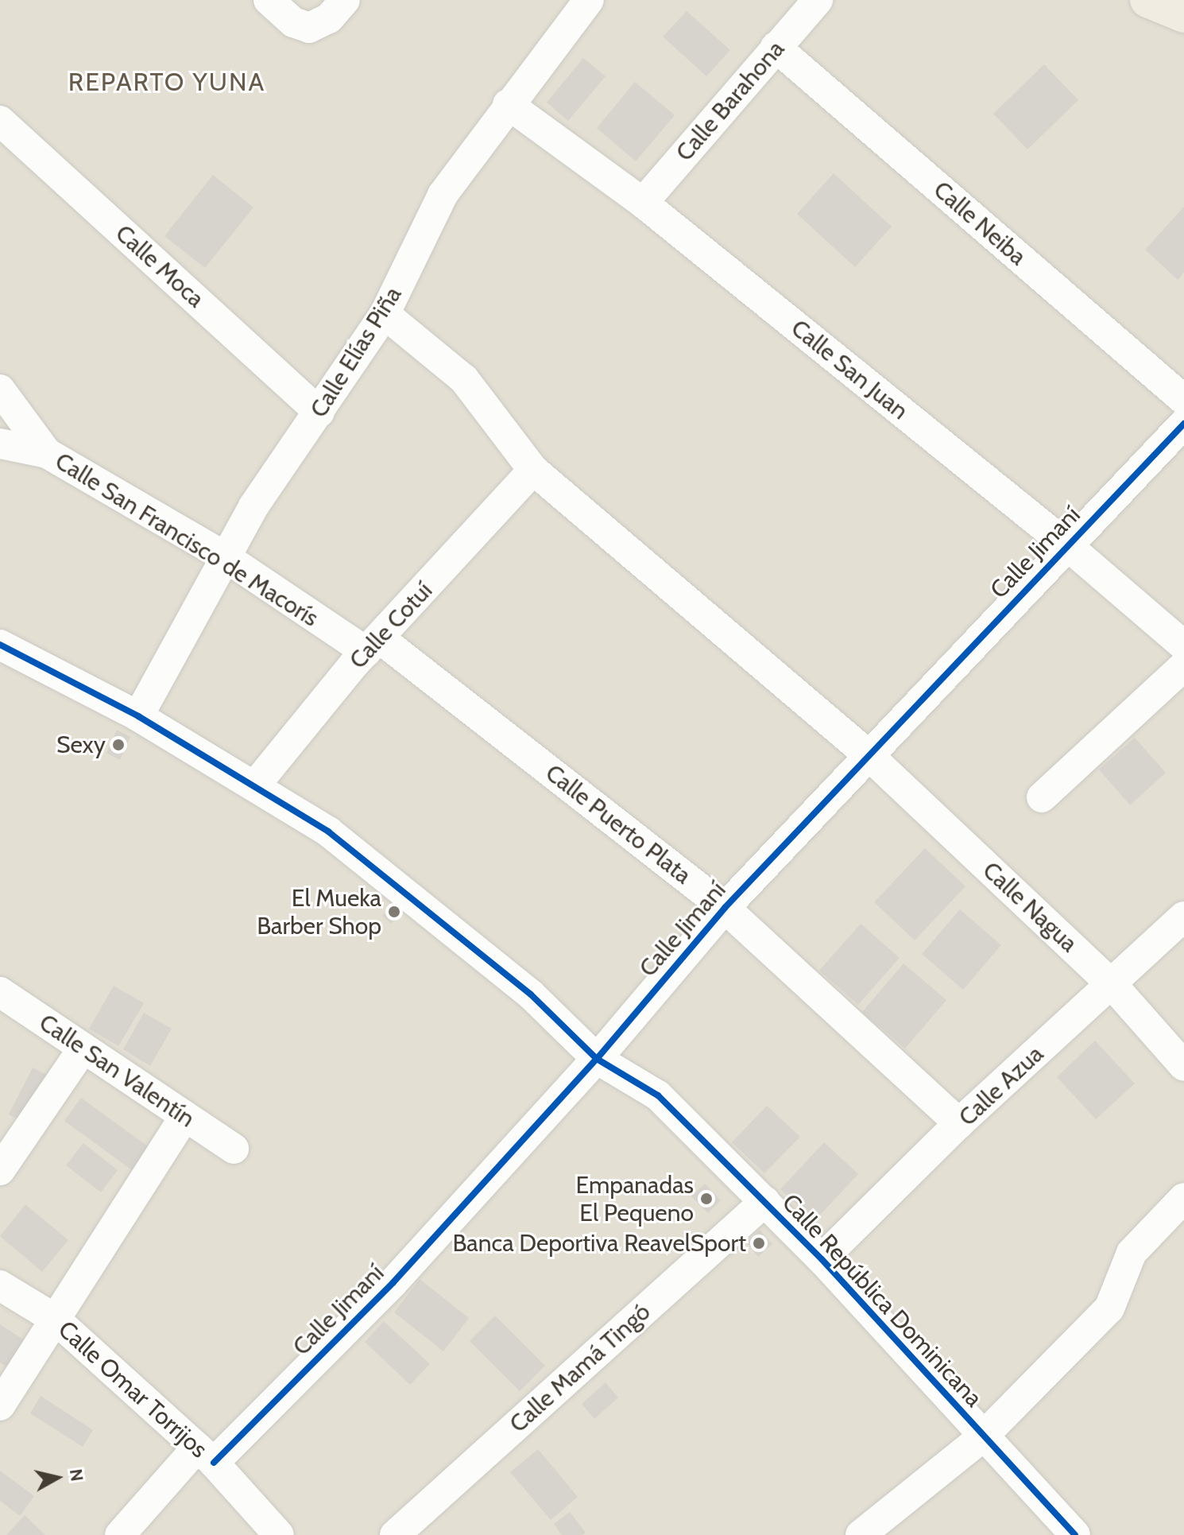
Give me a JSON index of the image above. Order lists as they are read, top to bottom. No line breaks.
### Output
{"streets":{"street":["Calle Barahona","Calle Neiba","Calle Moca","Calle Elías Piña","Calle San Juan","Calle San Francisco de Macorís","Calle Jimaní","Calle Cotuí","Calle Puerto Plata","Calle Nagua","Calle San Valentín","Calle Azua","Calle República Dominicana","Calle Mamá Tingó","Calle Omar Torrijos"]},"crossings":[["Calle Barahona","Calle Neiba"],["Calle Barahona","Calle San Juan"],["Calle Moca","Calle Elías Piña"],["Calle Elías Piña","Calle San Juan"],["Calle Elías Piña","Calle San Francisco de Macorís"],["Calle Elías Piña","Calle Nagua"],["Calle Elías Piña","Calle República Dominicana"],["Calle San Juan","Calle Jimaní"],["Calle San Francisco de Macorís","Calle Cotuí"],["Calle San Francisco de Macorís","Calle Puerto Plata"],["Calle Jimaní","Calle Puerto Plata"],["Calle Jimaní","Calle Nagua"],["Calle Jimaní","Calle República Dominicana"],["Calle Jimaní","Calle Omar Torrijos"],["Calle Cotuí","Calle Puerto Plata"],["Calle Cotuí","Calle Nagua"],["Calle Cotuí","Calle República Dominicana"],["Calle Puerto Plata","Calle Azua"],["Calle Nagua","Calle Azua"],["Calle Azua","Calle República Dominicana"],["Calle República Dominicana","Calle Mamá Tingó"]],"districts":["REPARTO YUNA"],"places":["Sexy","El Mueka Barber Shop","Empanadas El Pequeno","Banca Deportiva ReavelSport"],"north":"right"}
